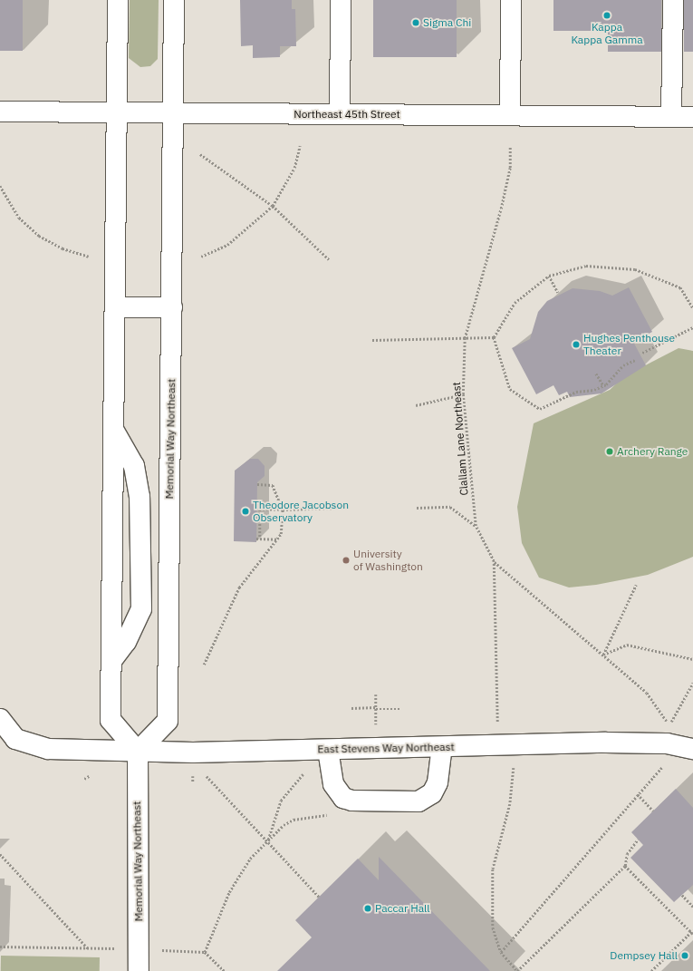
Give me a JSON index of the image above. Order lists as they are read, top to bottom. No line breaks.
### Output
{"streets":{"street":["Northeast 45th Street","Memorial Way Northeast","East Stevens Way Northeast"],"path":["Clallam Lane Northeast"]},"crossings":[["Northeast 45th Street","Memorial Way Northeast"],["Memorial Way Northeast","East Stevens Way Northeast"]],"places":["Kappa Kappa Gamma","Sigma Chi","Hughes Penthouse Theater","Archery Range","Theodore Jacobson Observatory","University of Washington","Paccar Hall","Dempsey Hall"]}
